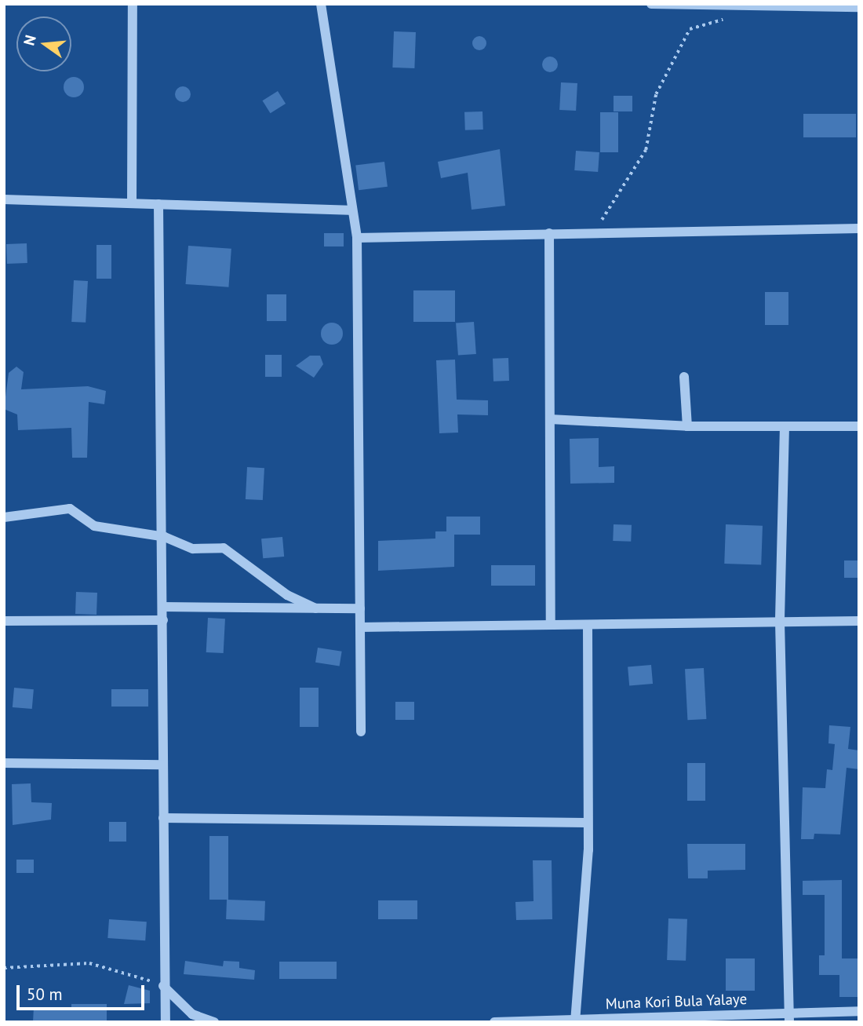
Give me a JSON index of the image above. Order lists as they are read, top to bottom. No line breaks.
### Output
{"streets":{"street":["Muna Kori Bula Yalaye"]},"scale_bar":"50 m","north":"left"}
